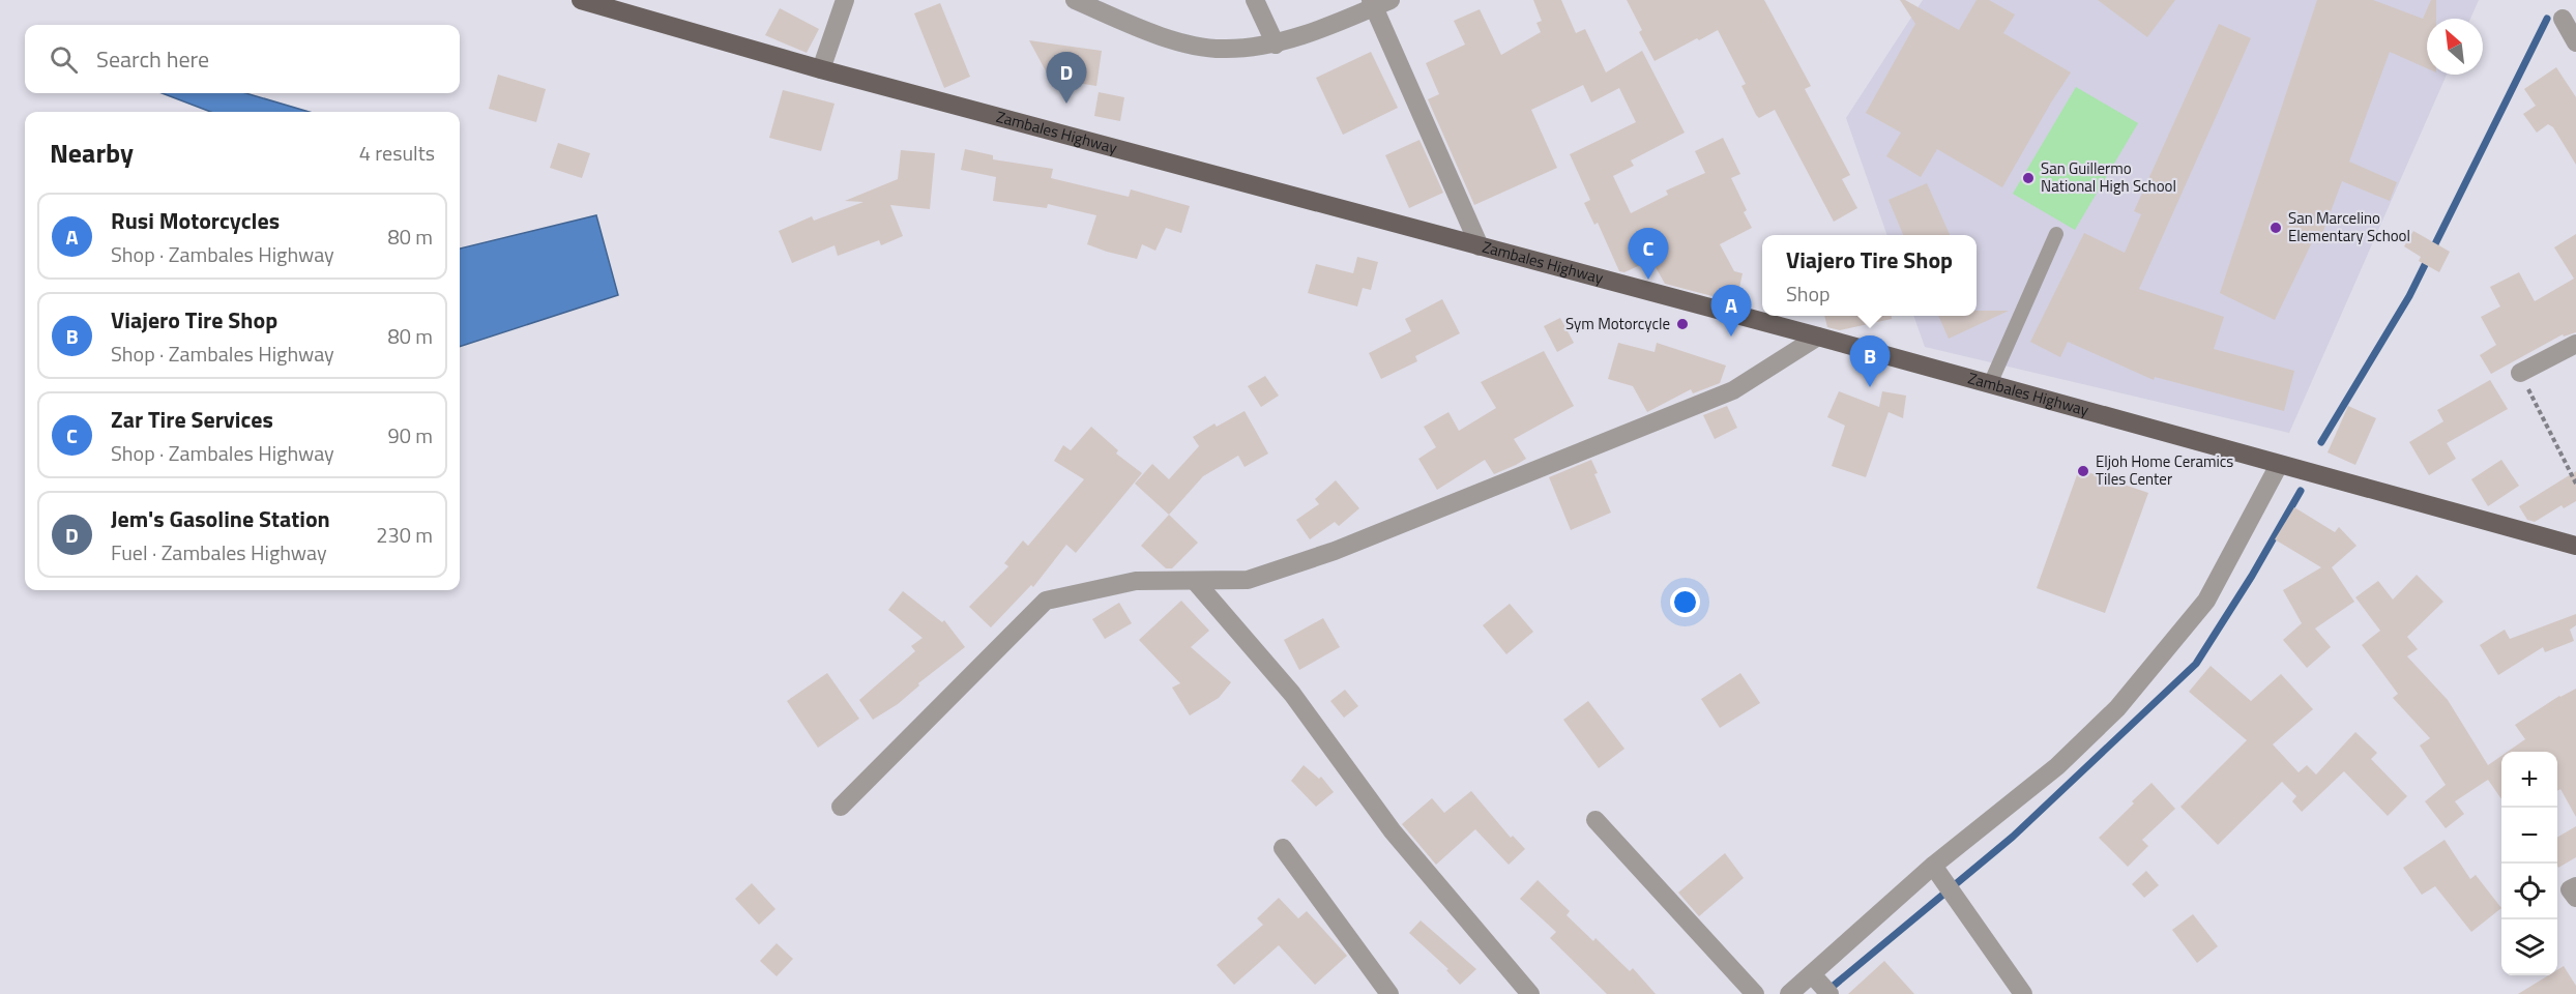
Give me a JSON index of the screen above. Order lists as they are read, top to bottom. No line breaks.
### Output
{"streets":{"main road":["Zambales Highway"]},"places":["San Guillermo National High School","San Marcelino Elementary School","Sym Motorcycle","Eljoh Home Ceramics Tiles Center"],"north":"top left","page":{"search":"Search here","pins":["D","C","A","B"],"heading":["Nearby","4 results"],"list":[{"mark":"A","name":"Rusi Motorcycles","note":"Shop · Zambales Highway","value":"80 m"},{"mark":"B","name":"Viajero Tire Shop","note":"Shop · Zambales Highway","value":"80 m"},{"mark":"C","name":"Zar Tire Services","note":"Shop · Zambales Highway","value":"90 m"},{"mark":"D","name":"Jem's Gasoline Station","note":"Fuel · Zambales Highway","value":"230 m"}],"popup":["Viajero Tire Shop","Shop"],"map_buttons":["+","−"]}}
